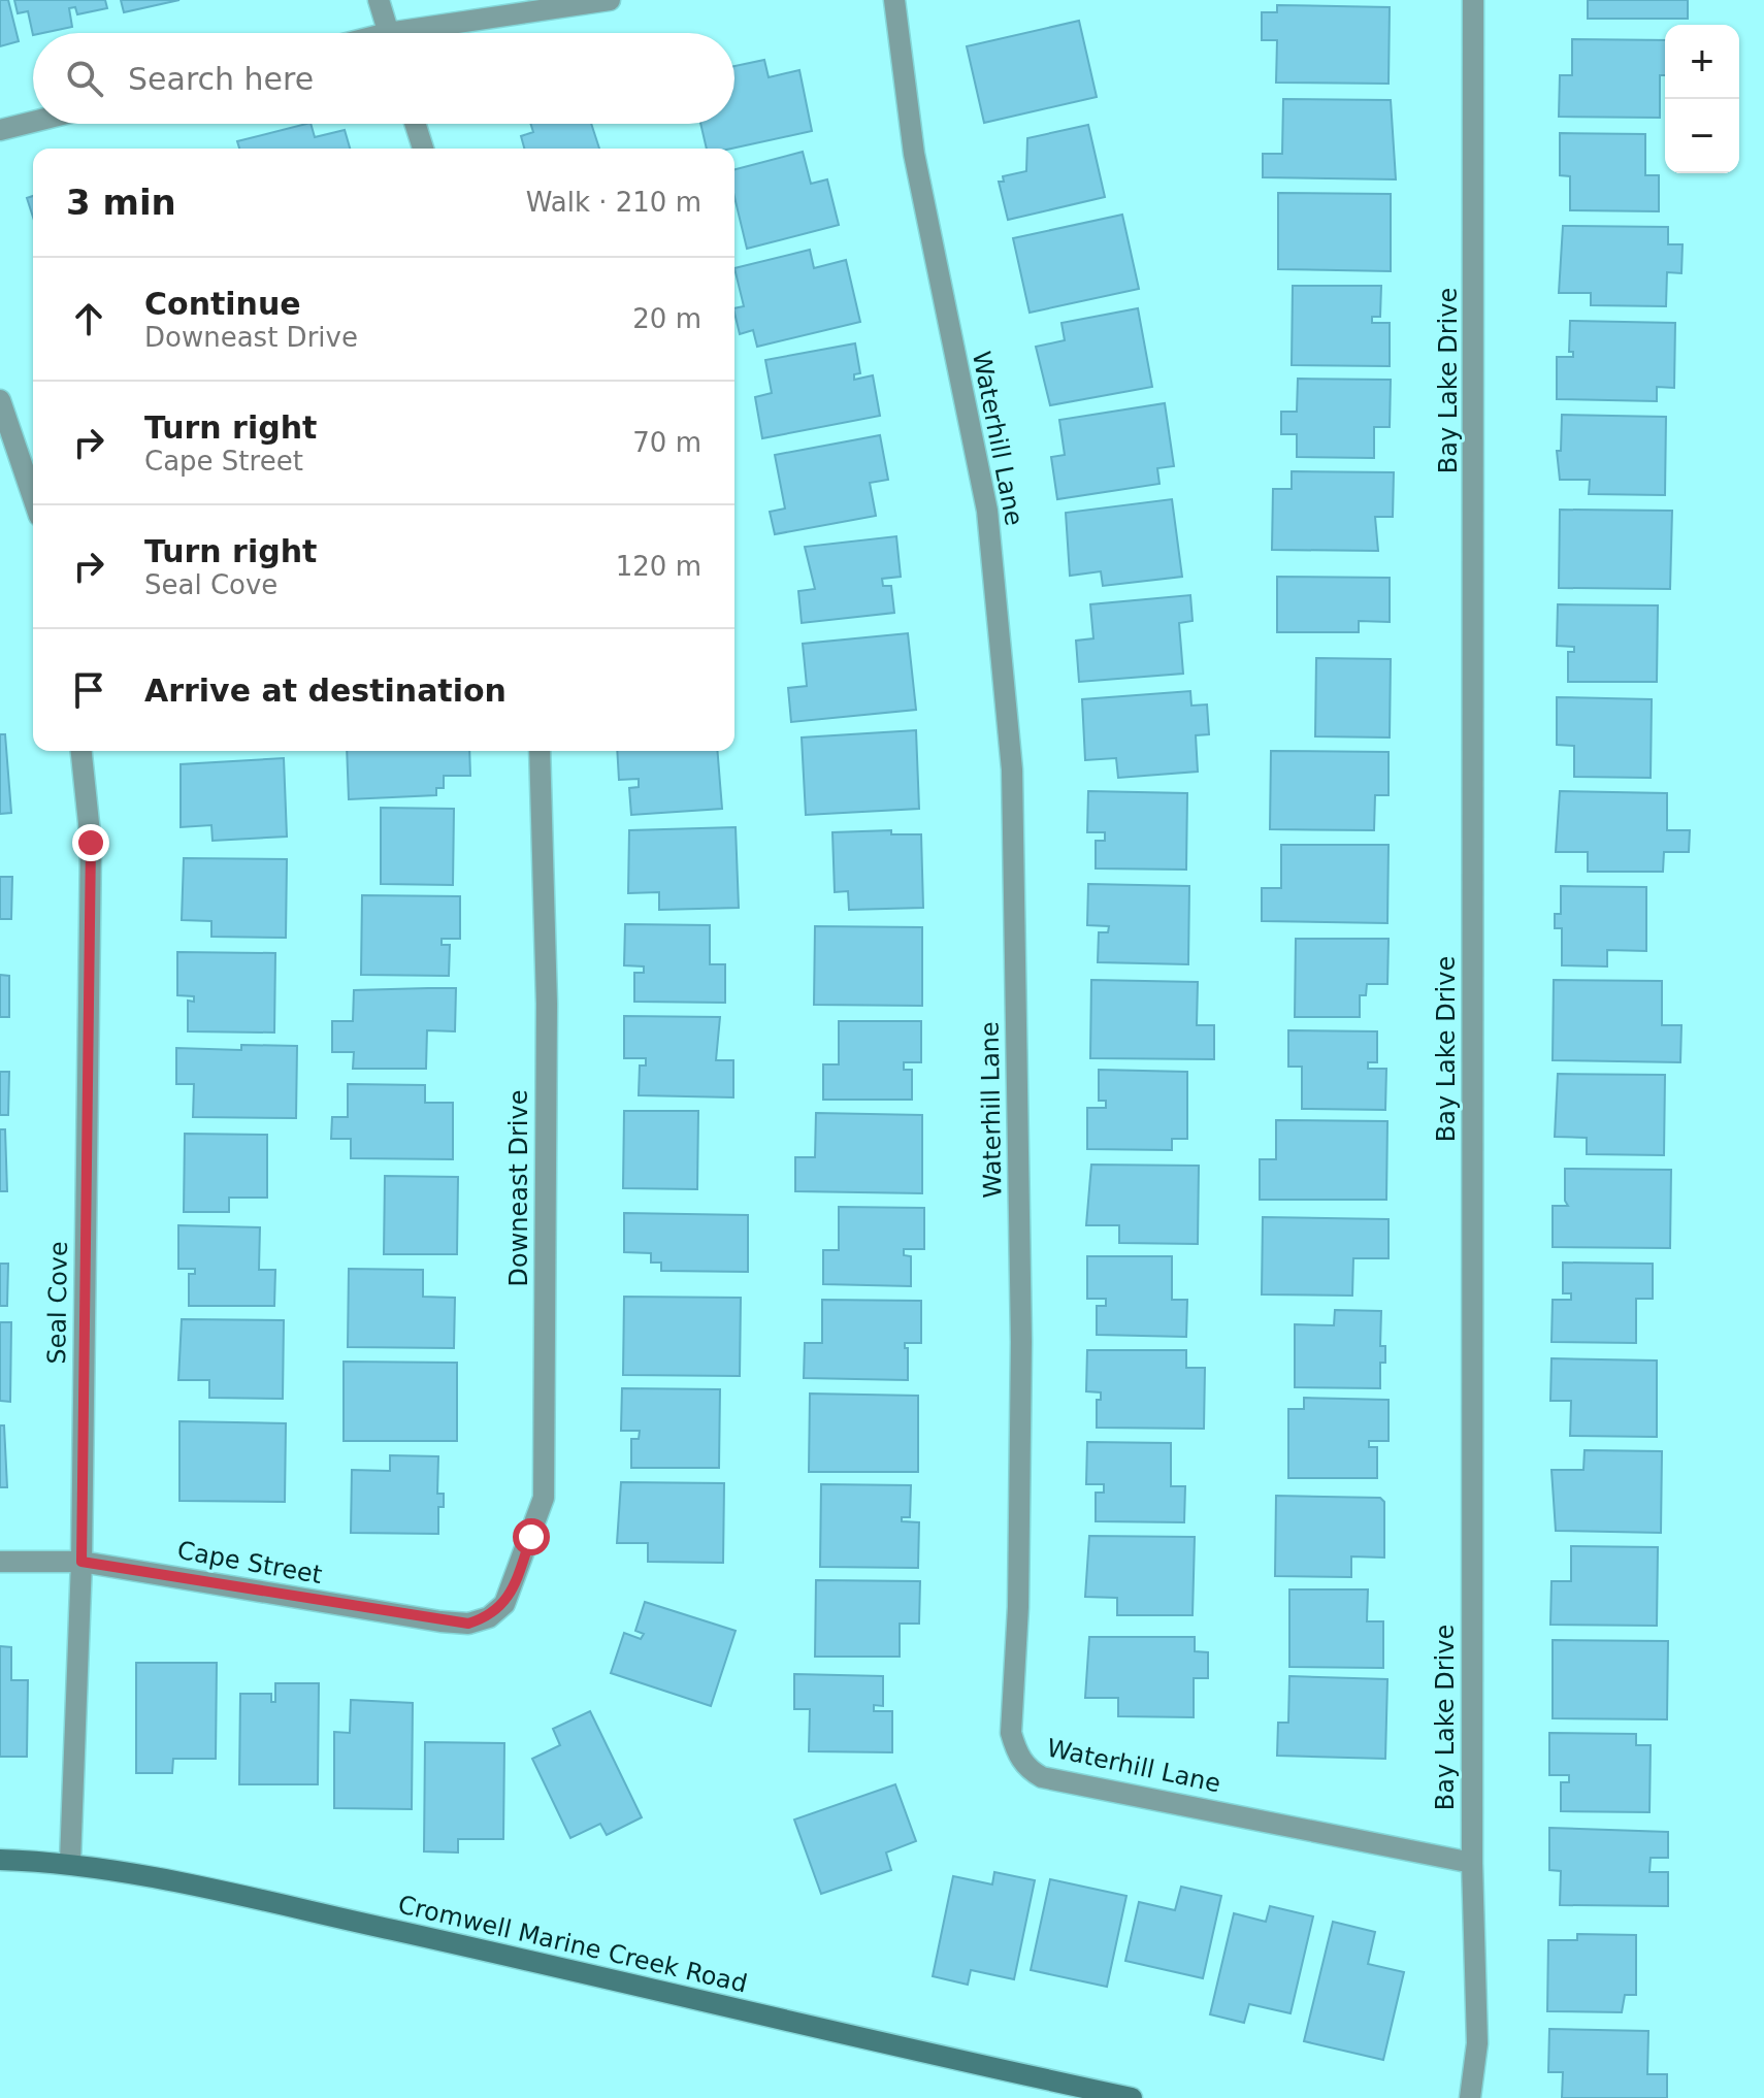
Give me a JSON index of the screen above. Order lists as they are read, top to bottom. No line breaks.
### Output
{"streets":{"main road":["Cromwell Marine Creek Road"],"street":["Bay Lake Drive","Waterhill Lane","Downeast Drive","Seal Cove","Cape Street"]},"crossings":[["Bay Lake Drive","Waterhill Lane"],["Downeast Drive","Cape Street"],["Seal Cove","Cape Street"],["Seal Cove","Cromwell Marine Creek Road"]],"page":{"map_buttons":["+","−"],"search":"Search here","heading":["3 min","Walk · 210 m"],"list":[["Continue","Downeast Drive","20 m"],["Turn right","Cape Street","70 m"],["Turn right","Seal Cove","120 m"],"Arrive at destination"]}}
